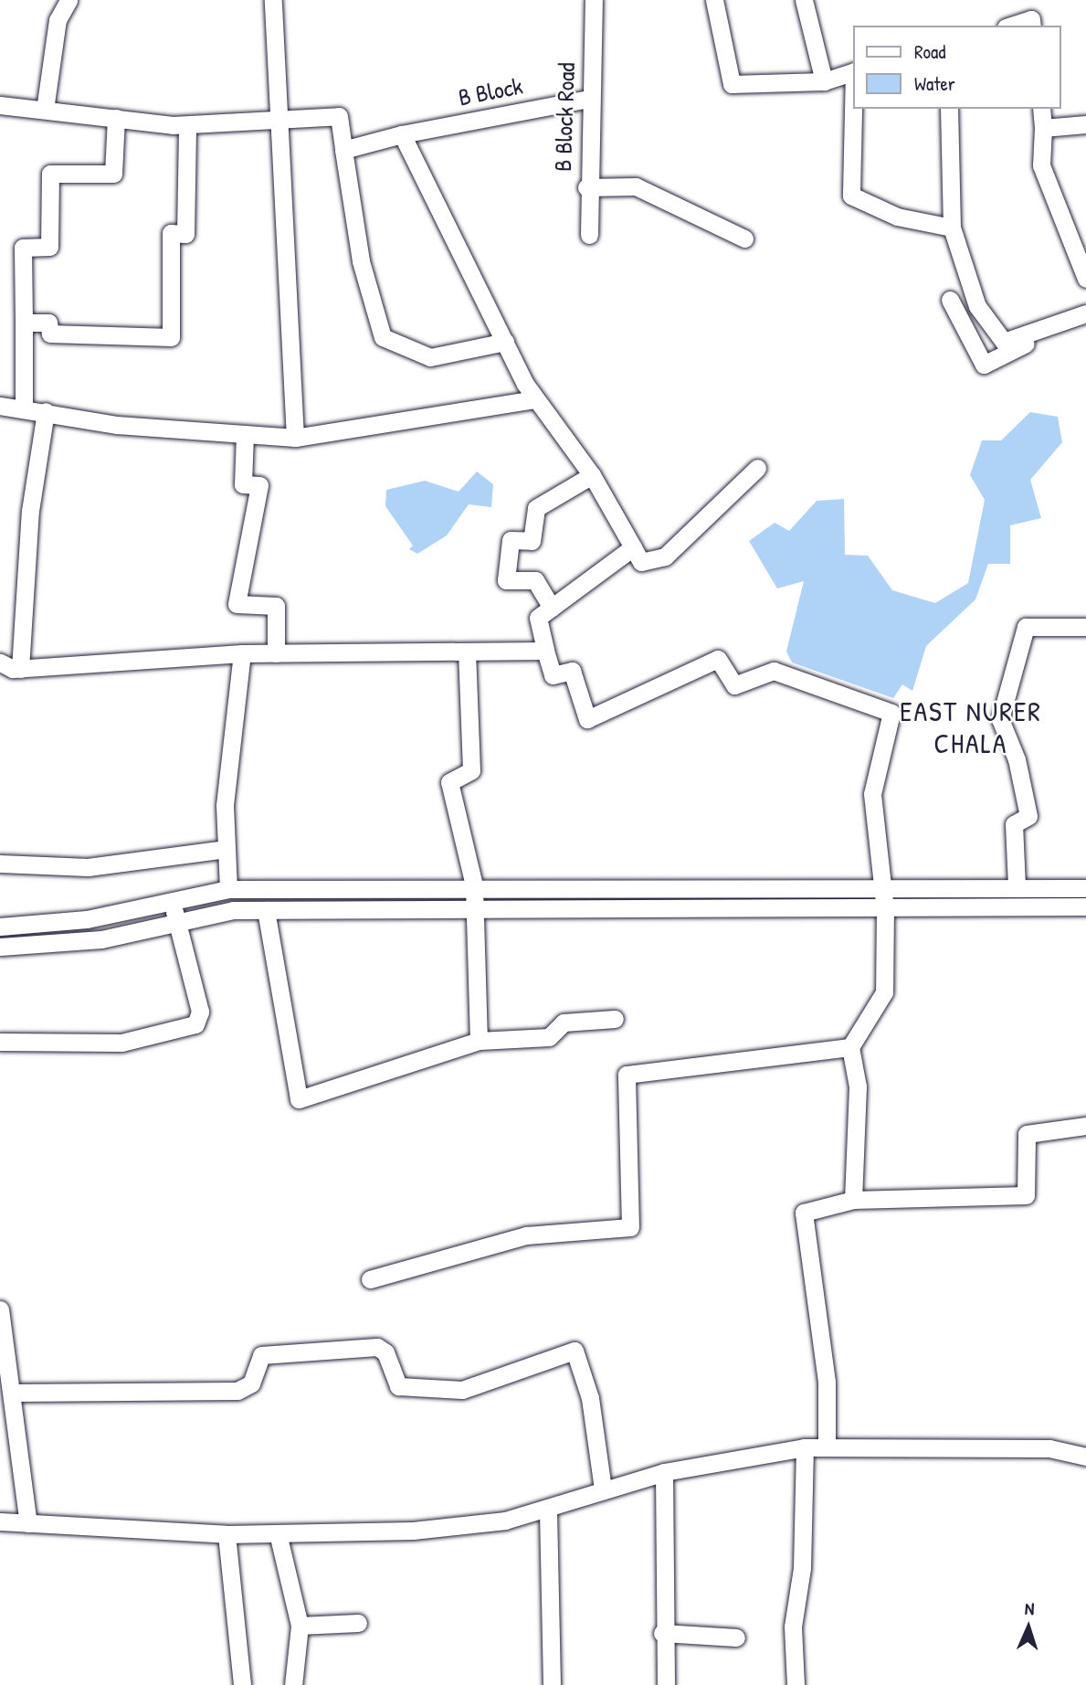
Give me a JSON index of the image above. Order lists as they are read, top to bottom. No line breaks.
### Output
{"streets":{"street":["B Block","B Block Road"]},"crossings":[["B Block","B Block Road"]],"districts":["EAST NURER CHALA"],"legend":["Road","Water"],"north":"top"}
